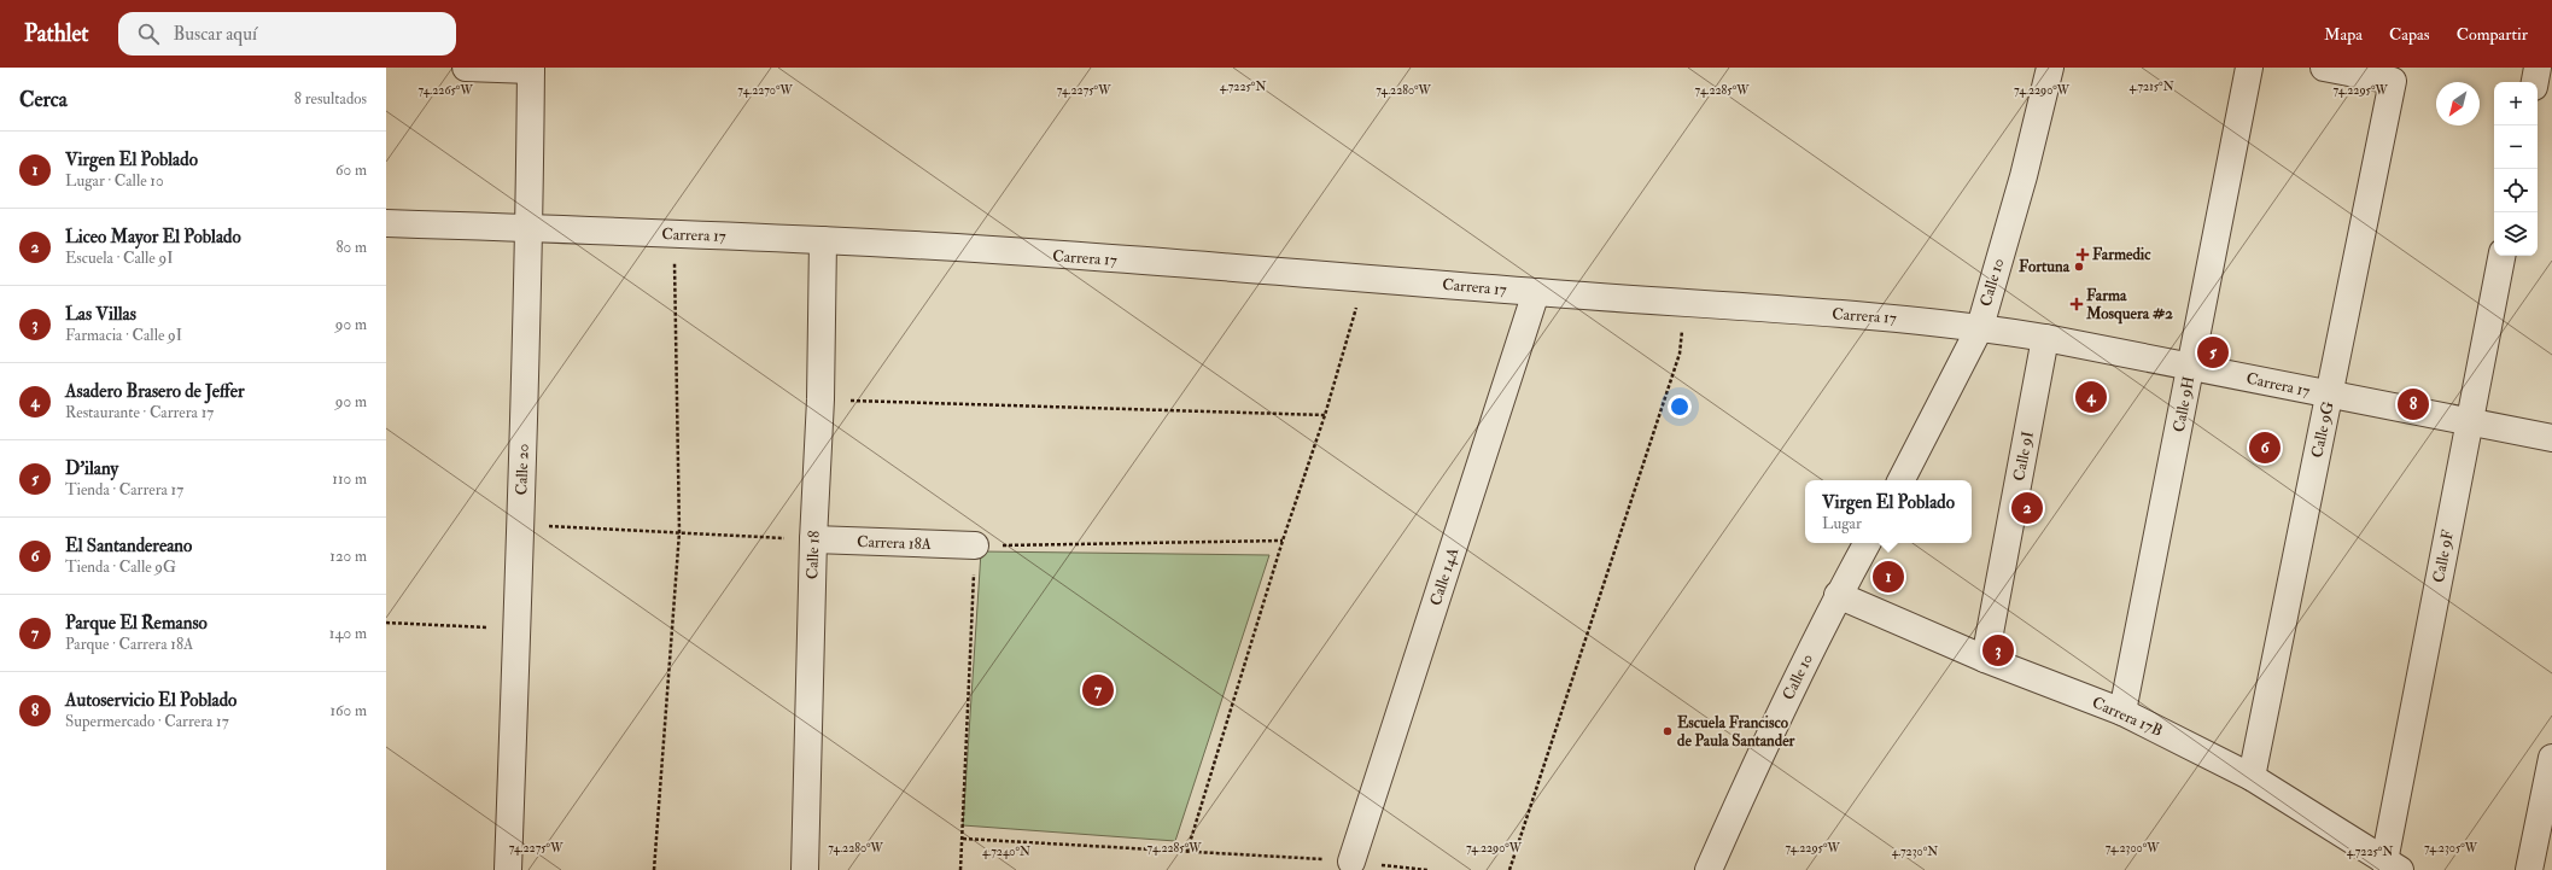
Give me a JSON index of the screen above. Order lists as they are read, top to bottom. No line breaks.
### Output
{"streets":{"street":["Carrera 17","Calle 10","Calle 9H","Calle 9G","Calle 9I","Calle 20","Carrera 18A","Calle 18","Calle 9F","Calle 14A","Carrera 17B"]},"crossings":[["Carrera 17","Calle 10"],["Carrera 17","Calle 9H"],["Carrera 17","Calle 9G"],["Carrera 17","Calle 9I"],["Carrera 17","Calle 20"],["Carrera 17","Calle 18"],["Carrera 17","Calle 9F"],["Carrera 17","Calle 14A"],["Calle 10","Carrera 17B"],["Calle 9H","Carrera 17B"],["Calle 9G","Carrera 17B"],["Calle 9I","Carrera 17B"],["Carrera 18A","Calle 18"],["Calle 9F","Carrera 17B"]],"places":{"health":["Farmedic","Farma Mosquera #2"],"other":["Fortuna","Escuela Francisco de Paula Santander"]},"north":"bottom left","page":{"header":"Pathlet","search":"Buscar aquí","nav":["Mapa","Capas","Compartir"],"heading":["Cerca","8 resultados"],"map_buttons":["+","−"],"list":[{"mark":"1","name":"Virgen El Poblado","note":"Lugar · Calle 10","value":"60 m"},{"mark":"2","name":"Liceo Mayor El Poblado","note":"Escuela · Calle 9I","value":"80 m"},{"mark":"3","name":"Las Villas","note":"Farmacia · Calle 9I","value":"90 m"},{"mark":"4","name":"Asadero Brasero de Jeffer","note":"Restaurante · Carrera 17","value":"90 m"},{"mark":"5","name":"D'ilany","note":"Tienda · Carrera 17","value":"110 m"},{"mark":"6","name":"El Santandereano","note":"Tienda · Calle 9G","value":"120 m"},{"mark":"7","name":"Parque El Remanso","note":"Parque · Carrera 18A","value":"140 m"},{"mark":"8","name":"Autoservicio El Poblado","note":"Supermercado · Carrera 17","value":"160 m"}],"pins":["5","4","8","6","2","1","3","7"],"popup":["Virgen El Poblado","Lugar"]},"coordinates":["4.7225°N","4.7215°N","74.2265°W","74.2270°W","74.2275°W","74.2280°W","74.2285°W","74.2290°W","74.2295°W","74.2300°W","74.2305°W","4.7240°N","4.7230°N"]}
